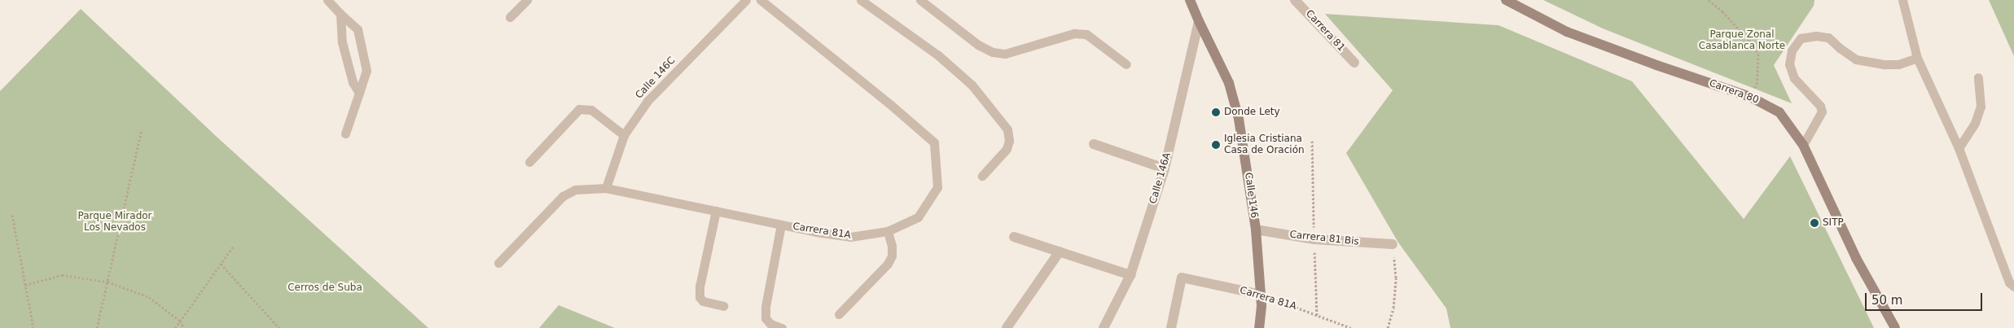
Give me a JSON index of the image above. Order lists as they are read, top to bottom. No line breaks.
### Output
{"streets":{"street":["Carrera 81","Carrera 80","Calle 146A","Calle 146","Carrera 81A","Carrera 81 Bis"],"lane":["Calle 146C"]},"crossings":[["Calle 146C","Carrera 81A"],["Calle 146A","Calle 146"],["Calle 146","Carrera 81A"],["Calle 146","Carrera 81 Bis"]],"parks":["Parque Zonal Casablanca Norte","Parque Mirador Los Nevados","Cerros de Suba"],"places":["Donde Lety","Iglesia Cristiana Casa de Oración","SITP"],"scale_bar":"50 m"}
